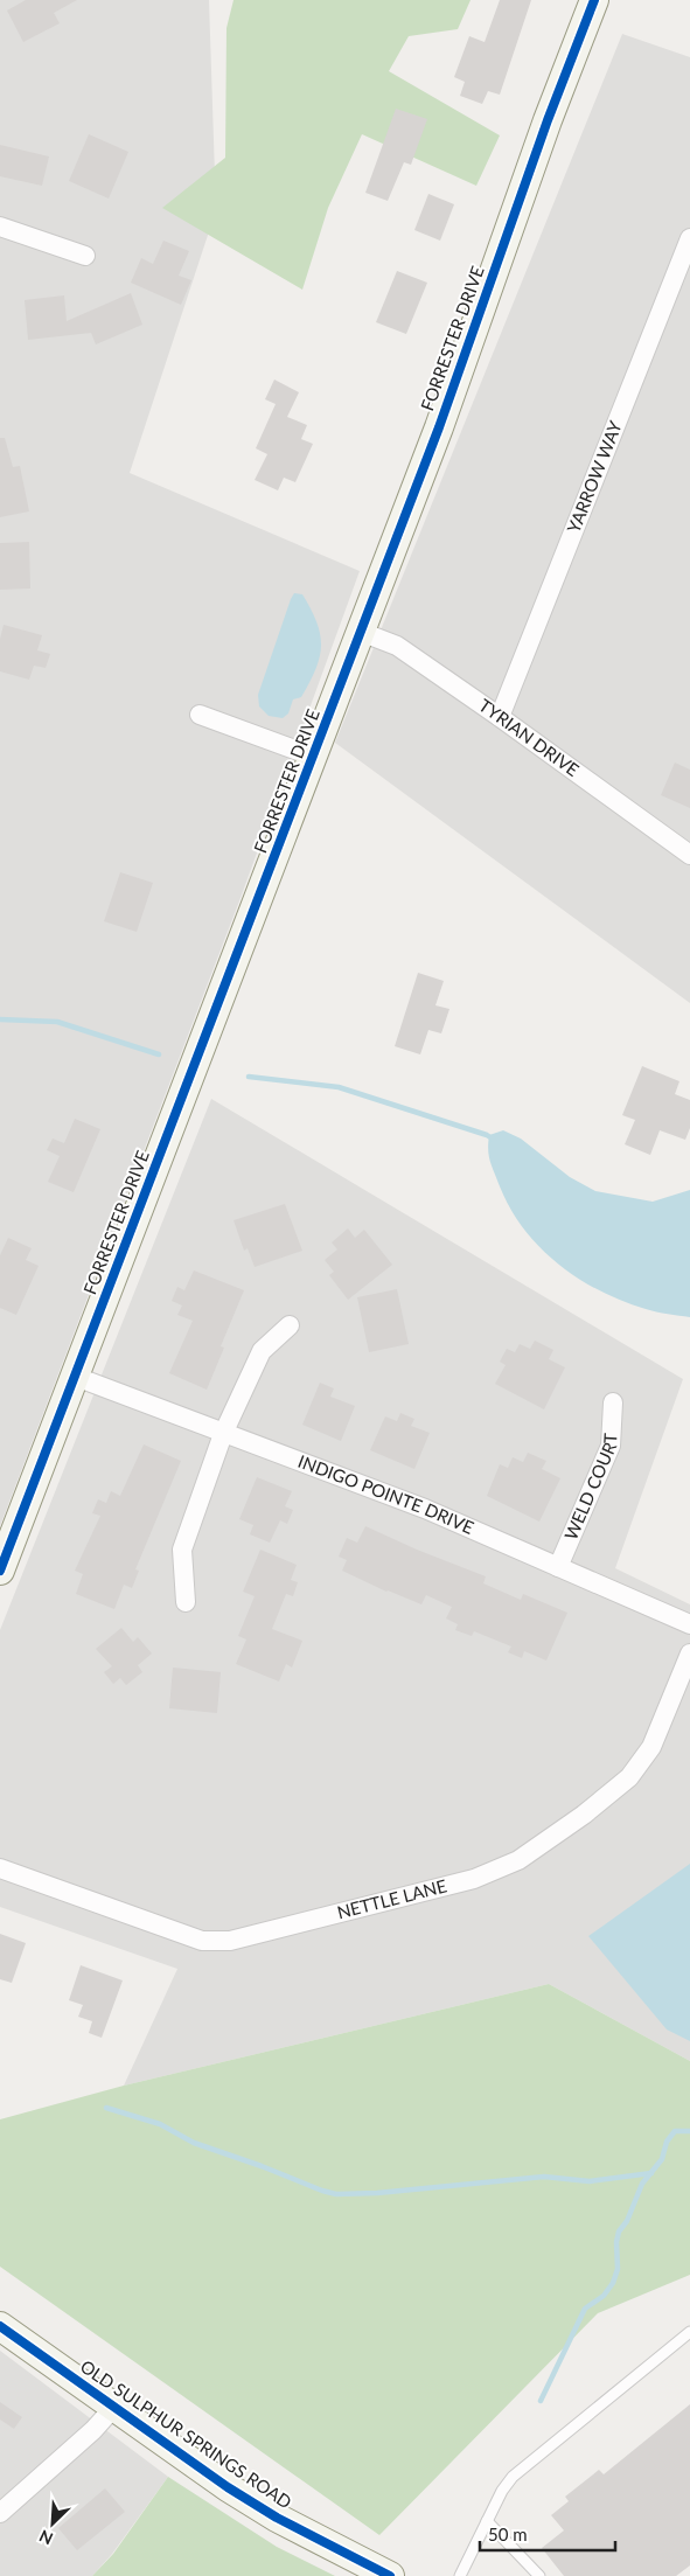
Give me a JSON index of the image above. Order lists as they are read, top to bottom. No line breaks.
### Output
{"streets":{"street":["FORRESTER DRIVE","YARROW WAY","TYRIAN DRIVE","WELD COURT","INDIGO POINTE DRIVE","NETTLE LANE","OLD SULPHUR SPRINGS ROAD"]},"crossings":[["FORRESTER DRIVE","TYRIAN DRIVE"],["FORRESTER DRIVE","INDIGO POINTE DRIVE"],["YARROW WAY","TYRIAN DRIVE"],["WELD COURT","INDIGO POINTE DRIVE"]],"scale_bar":"50 m","north":"bottom left"}
